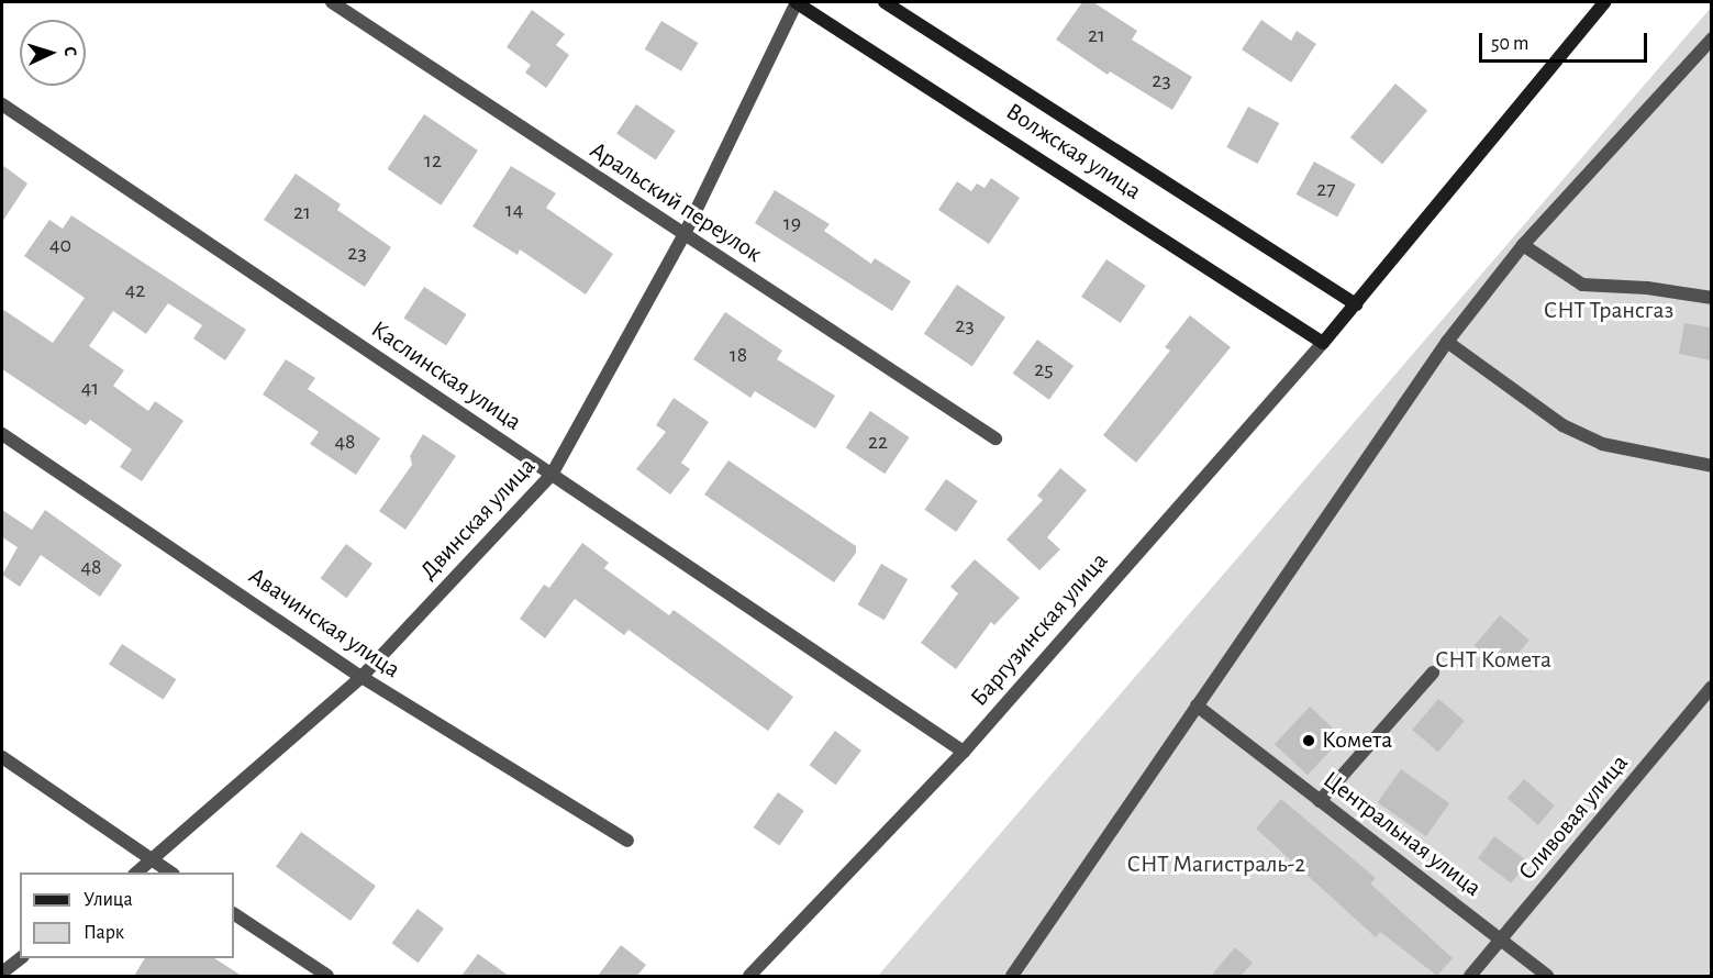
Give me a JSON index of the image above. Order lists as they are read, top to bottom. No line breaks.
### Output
{"streets":{"street":["Волжская улица","Аральский переулок","Каслинская улица","Двинская улица","Авачинская улица","Баргузинская улица","Сливовая улица","Центральная улица"]},"crossings":[["Волжская улица","Двинская улица"],["Волжская улица","Баргузинская улица"],["Аральский переулок","Двинская улица"],["Каслинская улица","Двинская улица"],["Каслинская улица","Баргузинская улица"],["Двинская улица","Авачинская улица"],["Сливовая улица","Центральная улица"]],"parks":["СНТ Трансгаз","СНТ Комета","СНТ Магистраль-2"],"places":["Комета"],"house_numbers":["21","23","12","27","14","21","19","40","23","42","23","18","25","41","48","22","48"],"legend":["Улица","Парк"],"scale_bar":"50 m","north":"right"}
